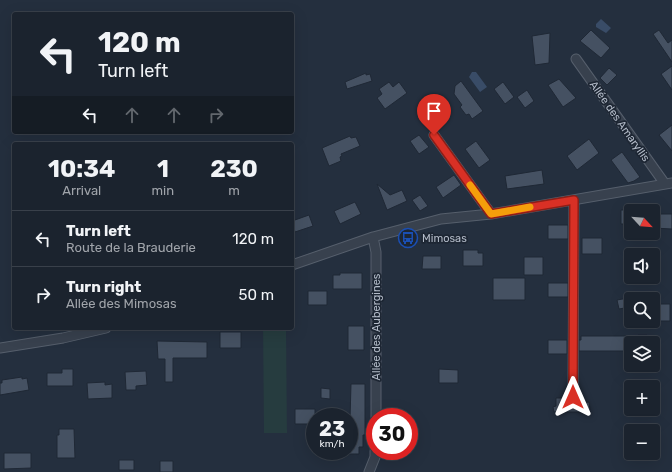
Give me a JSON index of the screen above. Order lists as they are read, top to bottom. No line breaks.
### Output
{"streets":{"street":["Allée des Amaryllis","Allée des Aubergines"]},"places":{"bus stop":["Mimosas"]},"north":"bottom right","page":{"turn":["120 m","Turn left"],"eta":["10:34","Arrival","1","min","230","m"],"map_buttons":["+","−"],"list":[{"name":"Turn left","note":"Route de la Brauderie","value":"120 m"},{"name":"Turn right","note":"Allée des Mimosas","value":"50 m"}],"speed":"23 km/h","limit":"30"}}
